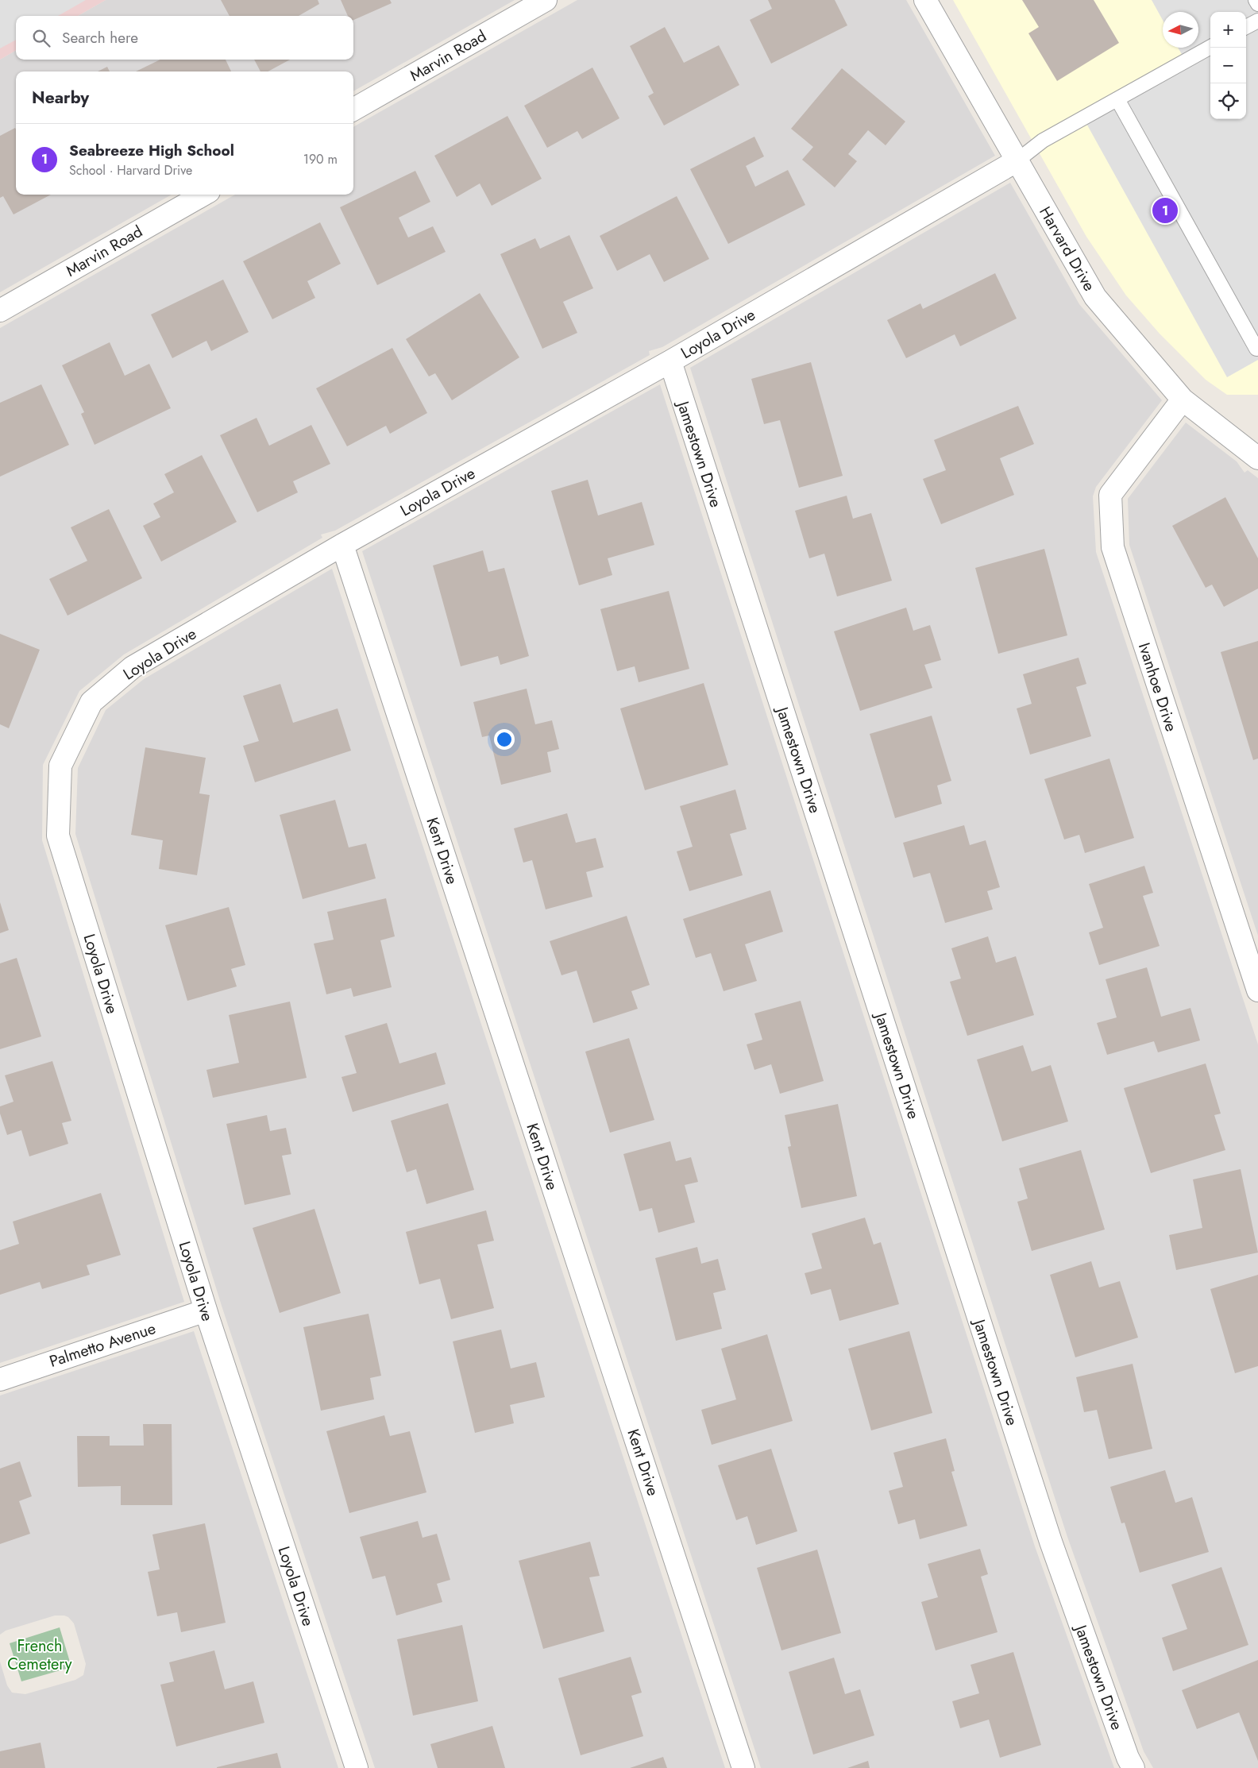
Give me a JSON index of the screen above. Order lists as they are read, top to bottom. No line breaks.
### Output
{"streets":{"street":["Marvin Road","Harvard Drive","Loyola Drive","Jamestown Drive","Ivanhoe Drive","Kent Drive","Palmetto Avenue"]},"crossings":[["Harvard Drive","Loyola Drive"],["Harvard Drive","Ivanhoe Drive"],["Loyola Drive","Jamestown Drive"],["Loyola Drive","Kent Drive"],["Loyola Drive","Palmetto Avenue"]],"parks":["French Cemetery"],"north":"left","page":{"map_buttons":["+","−"],"search":"Search here","heading":"Nearby","list":[{"mark":"1","name":"Seabreeze High School","note":"School · Harvard Drive","value":"190 m"}],"pins":"1"}}
